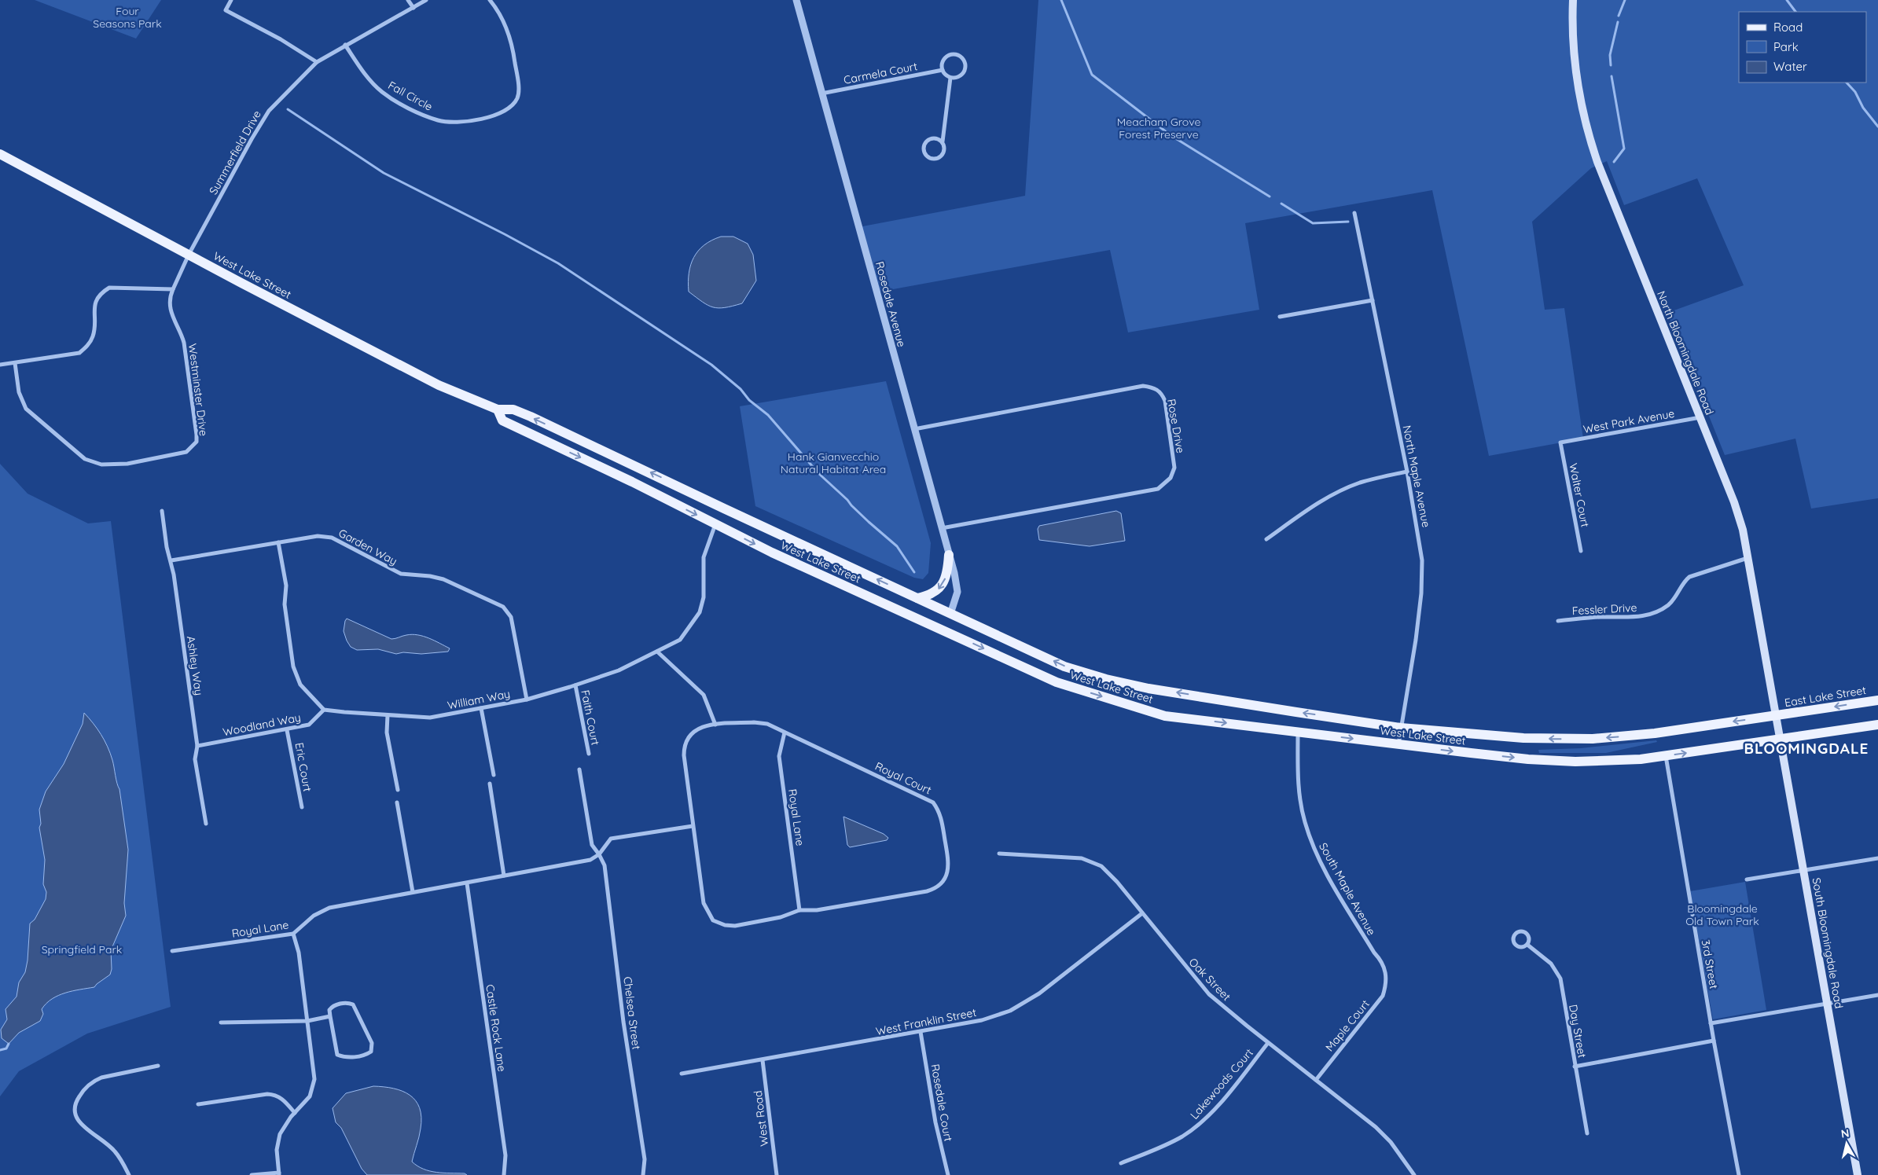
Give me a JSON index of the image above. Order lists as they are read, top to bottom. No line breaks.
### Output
{"streets":{"main road":["West Lake Street","North Bloomingdale Road","East Lake Street","South Bloomingdale Road"],"street":["Carmela Court","Fall Circle","Summerfield Drive","Rosedale Avenue","Westminster Drive","West Park Avenue","Rose Drive","North Maple Avenue","Walter Court","Garden Way","Fessler Drive","Ashley Way","William Way","Faith Court","Woodland Way","Eric Court","Royal Court","Royal Lane","South Maple Avenue","3rd Street","Oak Street","Chelsea Street","West Franklin Street","Maple Court","Castle Rock Lane","Day Street","Lakewoods Court","Rosedale Court","West Road"]},"crossings":[["Carmela Court","Rosedale Avenue"],["Fall Circle","Summerfield Drive"],["Summerfield Drive","West Lake Street"],["Summerfield Drive","Westminster Drive"],["West Lake Street","Rosedale Avenue"],["West Lake Street","North Bloomingdale Road"],["West Lake Street","North Maple Avenue"],["West Lake Street","East Lake Street"],["West Lake Street","William Way"],["West Lake Street","South Maple Avenue"],["West Lake Street","South Bloomingdale Road"],["West Lake Street","3rd Street"],["Rosedale Avenue","Rose Drive"],["North Bloomingdale Road","West Park Avenue"],["North Bloomingdale Road","Fessler Drive"],["North Bloomingdale Road","East Lake Street"],["North Bloomingdale Road","South Bloomingdale Road"],["West Park Avenue","Walter Court"],["Garden Way","Ashley Way"],["Garden Way","William Way"],["Ashley Way","Woodland Way"],["East Lake Street","South Bloomingdale Road"],["William Way","Faith Court"],["William Way","Woodland Way"],["Woodland Way","Eric Court"],["Royal Court","Royal Lane"],["Royal Lane","Chelsea Street"],["Royal Lane","Castle Rock Lane"],["South Maple Avenue","Maple Court"],["Oak Street","West Franklin Street"],["Oak Street","Maple Court"],["Oak Street","Lakewoods Court"],["West Franklin Street","Rosedale Court"],["West Franklin Street","West Road"]],"districts":["BLOOMINGDALE"],"parks":["Four Seasons Park","Meacham Grove Forest Preserve","Hank Gianvecchio Natural Habitat Area","Bloomingdale Old Town Park","Springfield Park"],"legend":["Road","Park","Water"],"north":"top"}
